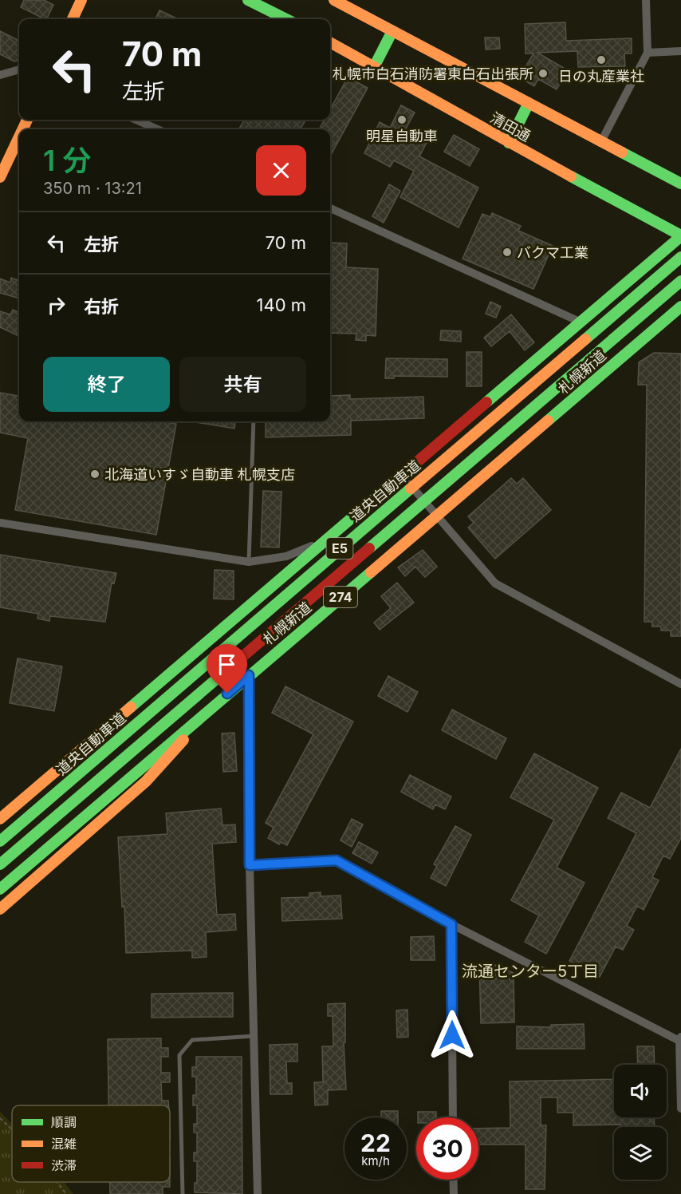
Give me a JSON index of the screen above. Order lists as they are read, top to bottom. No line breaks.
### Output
{"streets":{"main road":["清田通","札幌新道","道央自動車道","E5","274"]},"districts":["流通センター5丁目"],"places":["日の丸産業社","札幌市白石消防署東白石出張所","明星自動車","バクマ工業","北海道いすゞ自動車 札幌支店"],"legend":["順調","混雑","渋滞"],"page":{"turn":["70 m","左折"],"heading":["1 分","350 m · 13:21"],"list":[{"name":"左折","value":"70 m"},{"name":"右折","value":"140 m"}],"buttons":["終了","共有"],"speed":"22 km/h","limit":"30"}}
